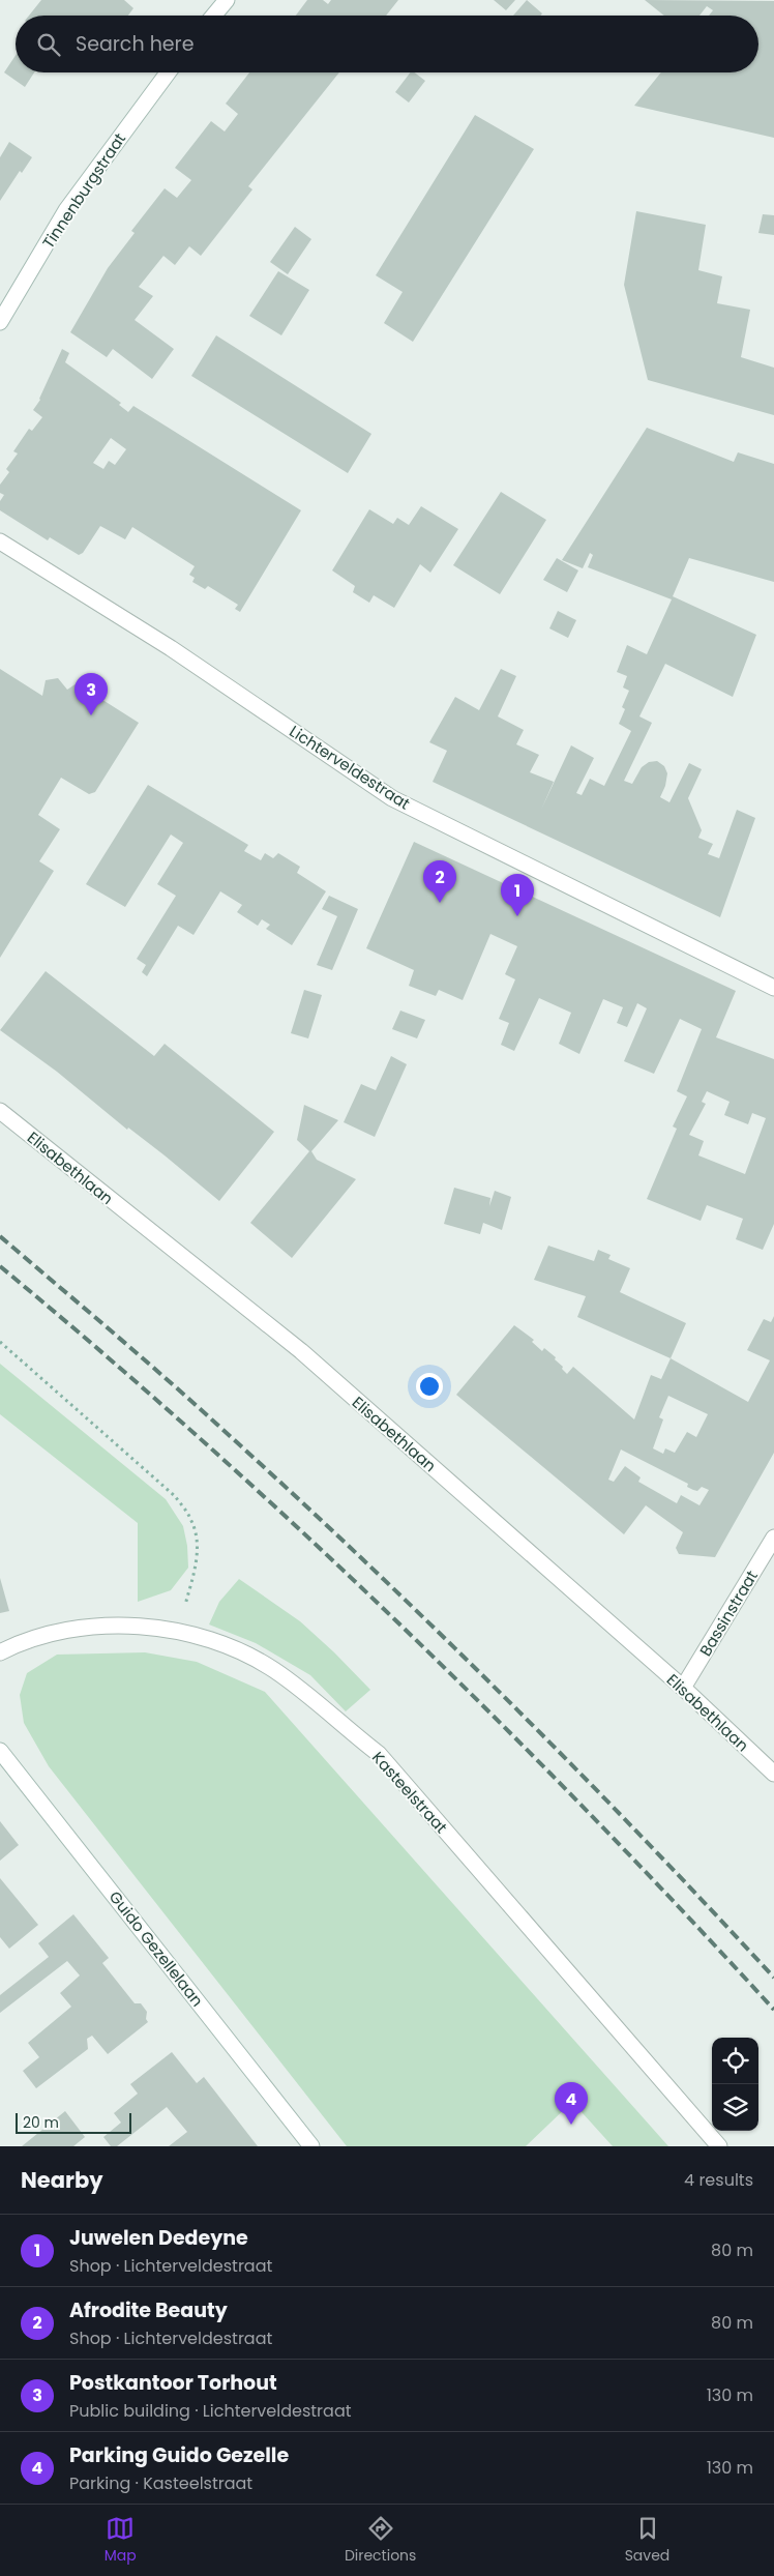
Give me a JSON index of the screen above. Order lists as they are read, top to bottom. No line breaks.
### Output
{"streets":{"street":["Tinnenburgstraat","Lichterveldestraat","Elisabethlaan","Bassinstraat","Kasteelstraat","Guido Gezellelaan"]},"crossings":[["Elisabethlaan","Bassinstraat"]],"scale_bar":"20 m","page":{"search":"Search here","pins":["3","2","1","4"],"scale":"20 m","heading":["Nearby","4 results"],"list":[{"mark":"1","name":"Juwelen Dedeyne","note":"Shop · Lichterveldestraat","value":"80 m"},{"mark":"2","name":"Afrodite Beauty","note":"Shop · Lichterveldestraat","value":"80 m"},{"mark":"3","name":"Postkantoor Torhout","note":"Public building · Lichterveldestraat","value":"130 m"},{"mark":"4","name":"Parking Guido Gezelle","note":"Parking · Kasteelstraat","value":"130 m"}],"nav":["Map","Directions","Saved"]}}
